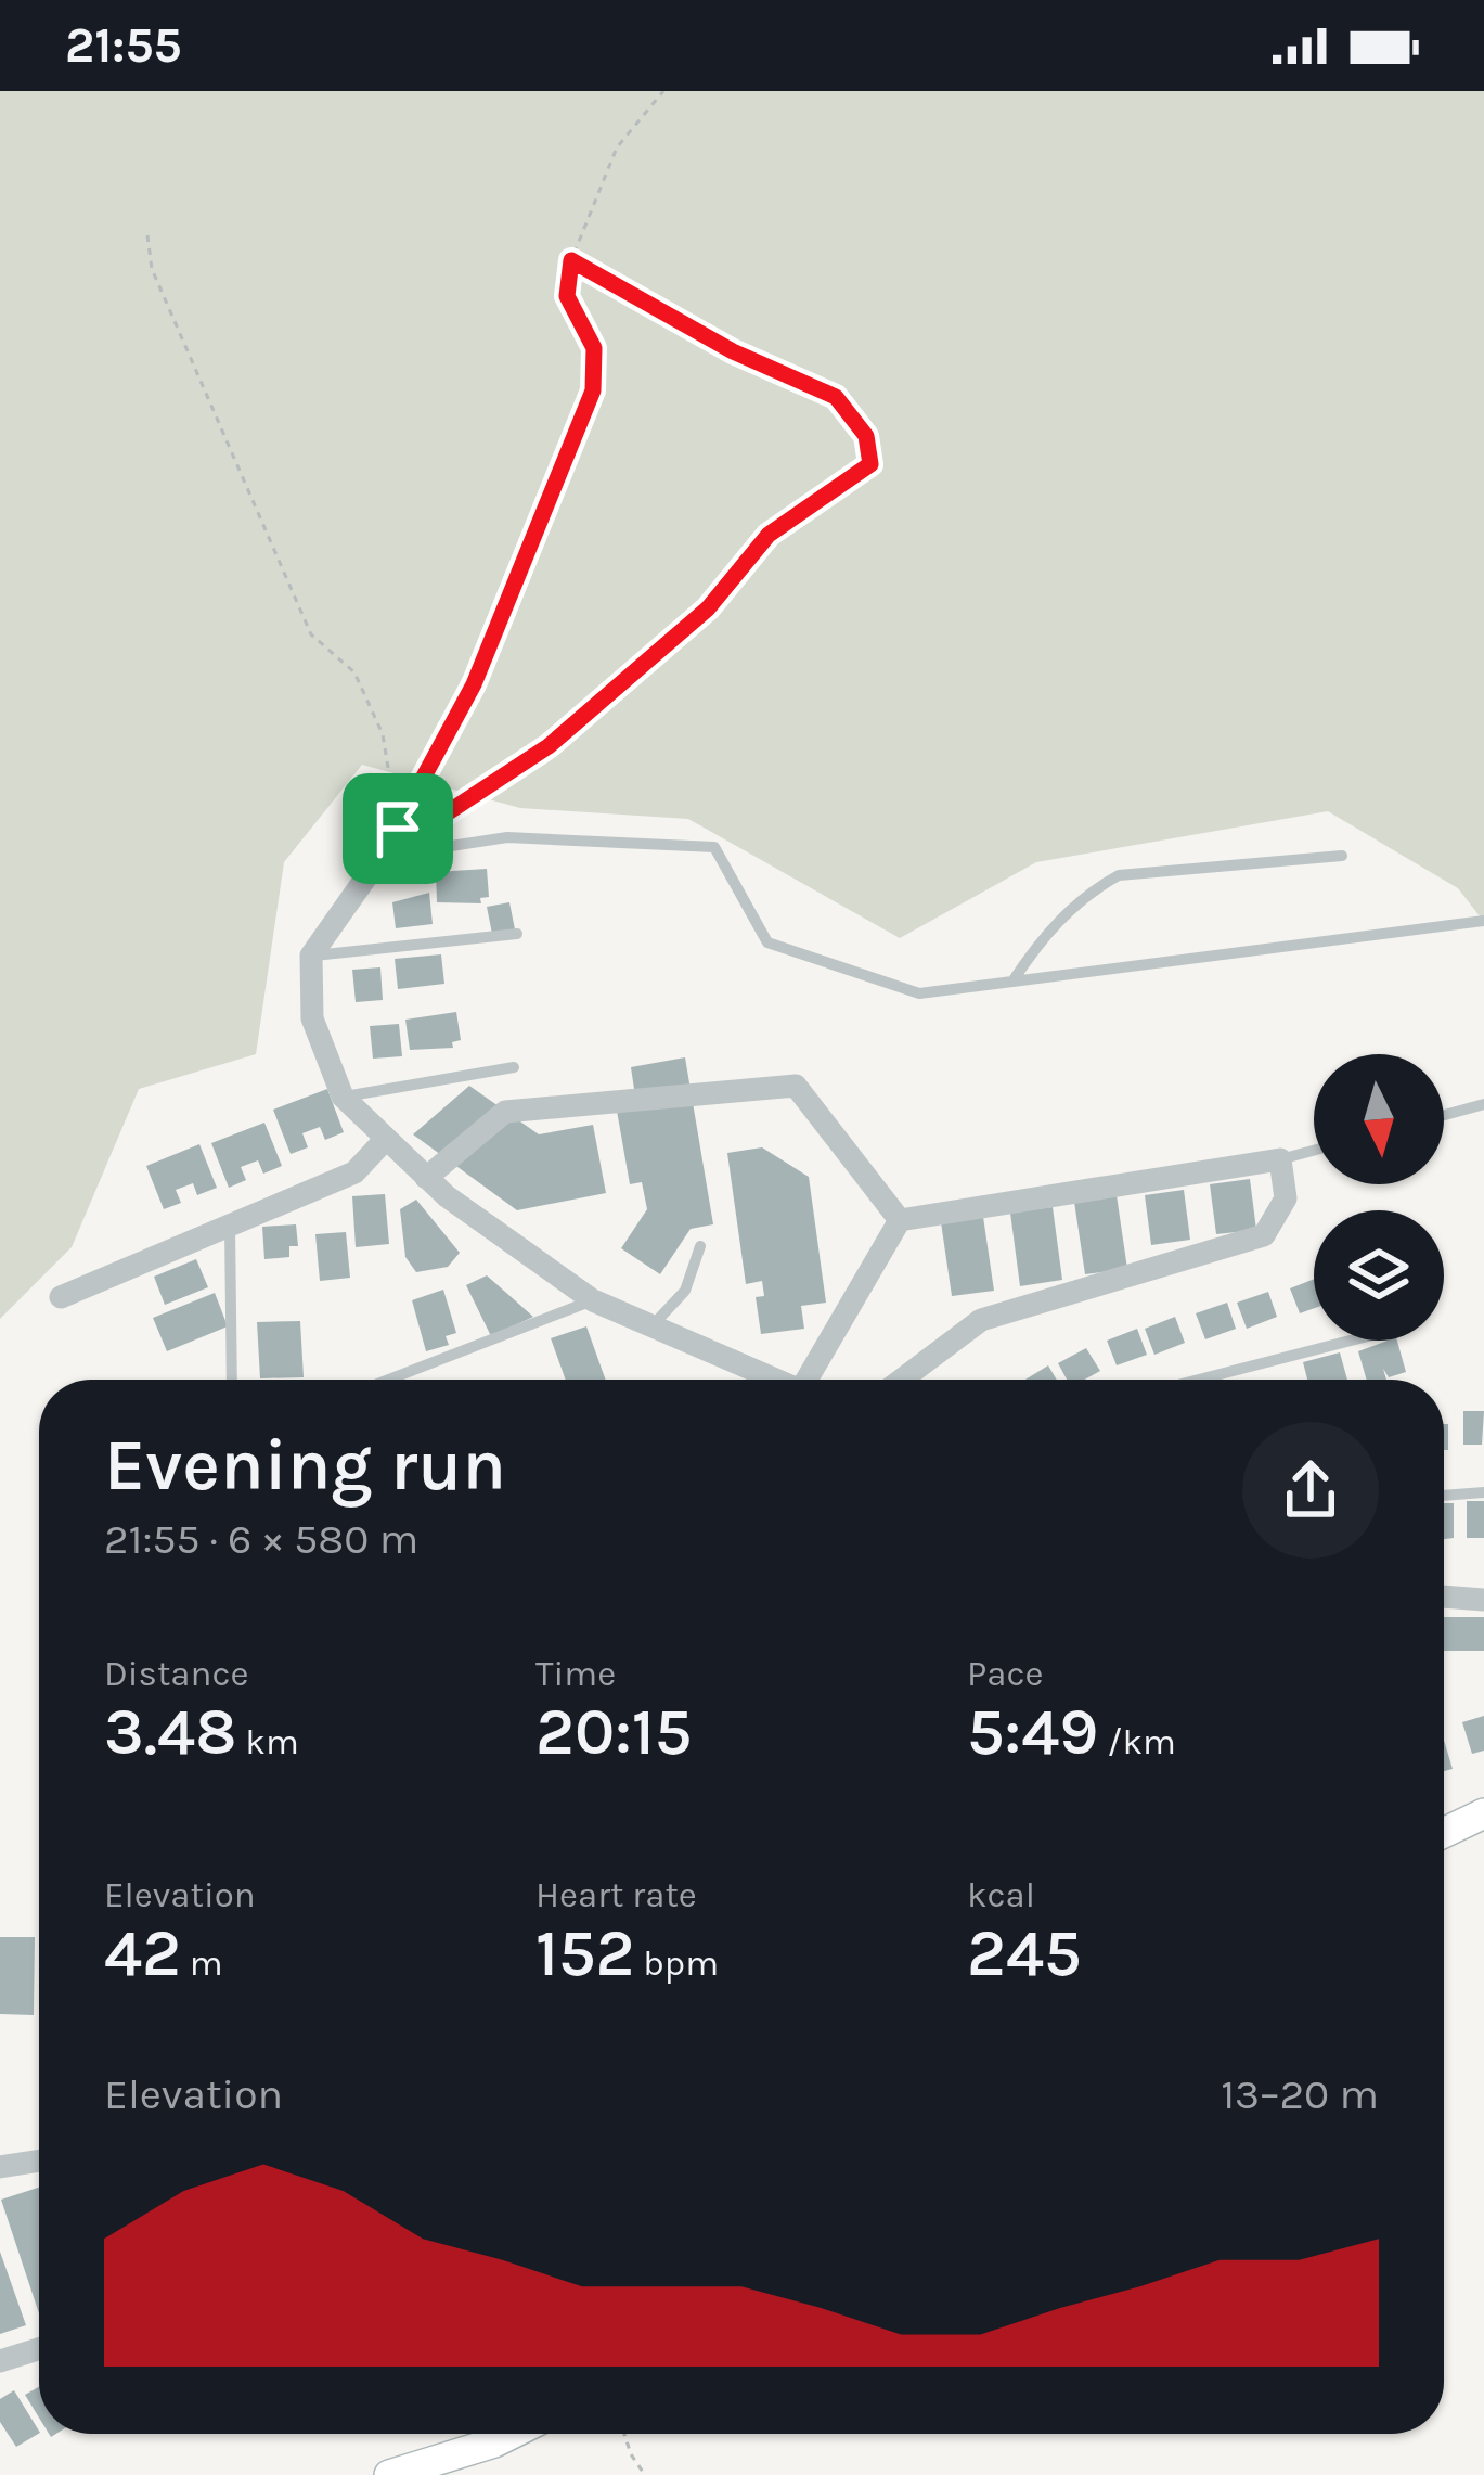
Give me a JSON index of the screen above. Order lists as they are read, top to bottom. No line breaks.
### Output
{"north":"bottom","page":{"status":"21:55","heading":["Evening run","21:55 · 6 × 580 m"],"stats":[["Distance","3.48 km"],["Time","20:15"],["Pace","5:49 /km"],["Elevation","42 m"],["Heart rate","152 bpm"],["kcal","245"]],"chart":["Elevation","13–20 m"]}}
